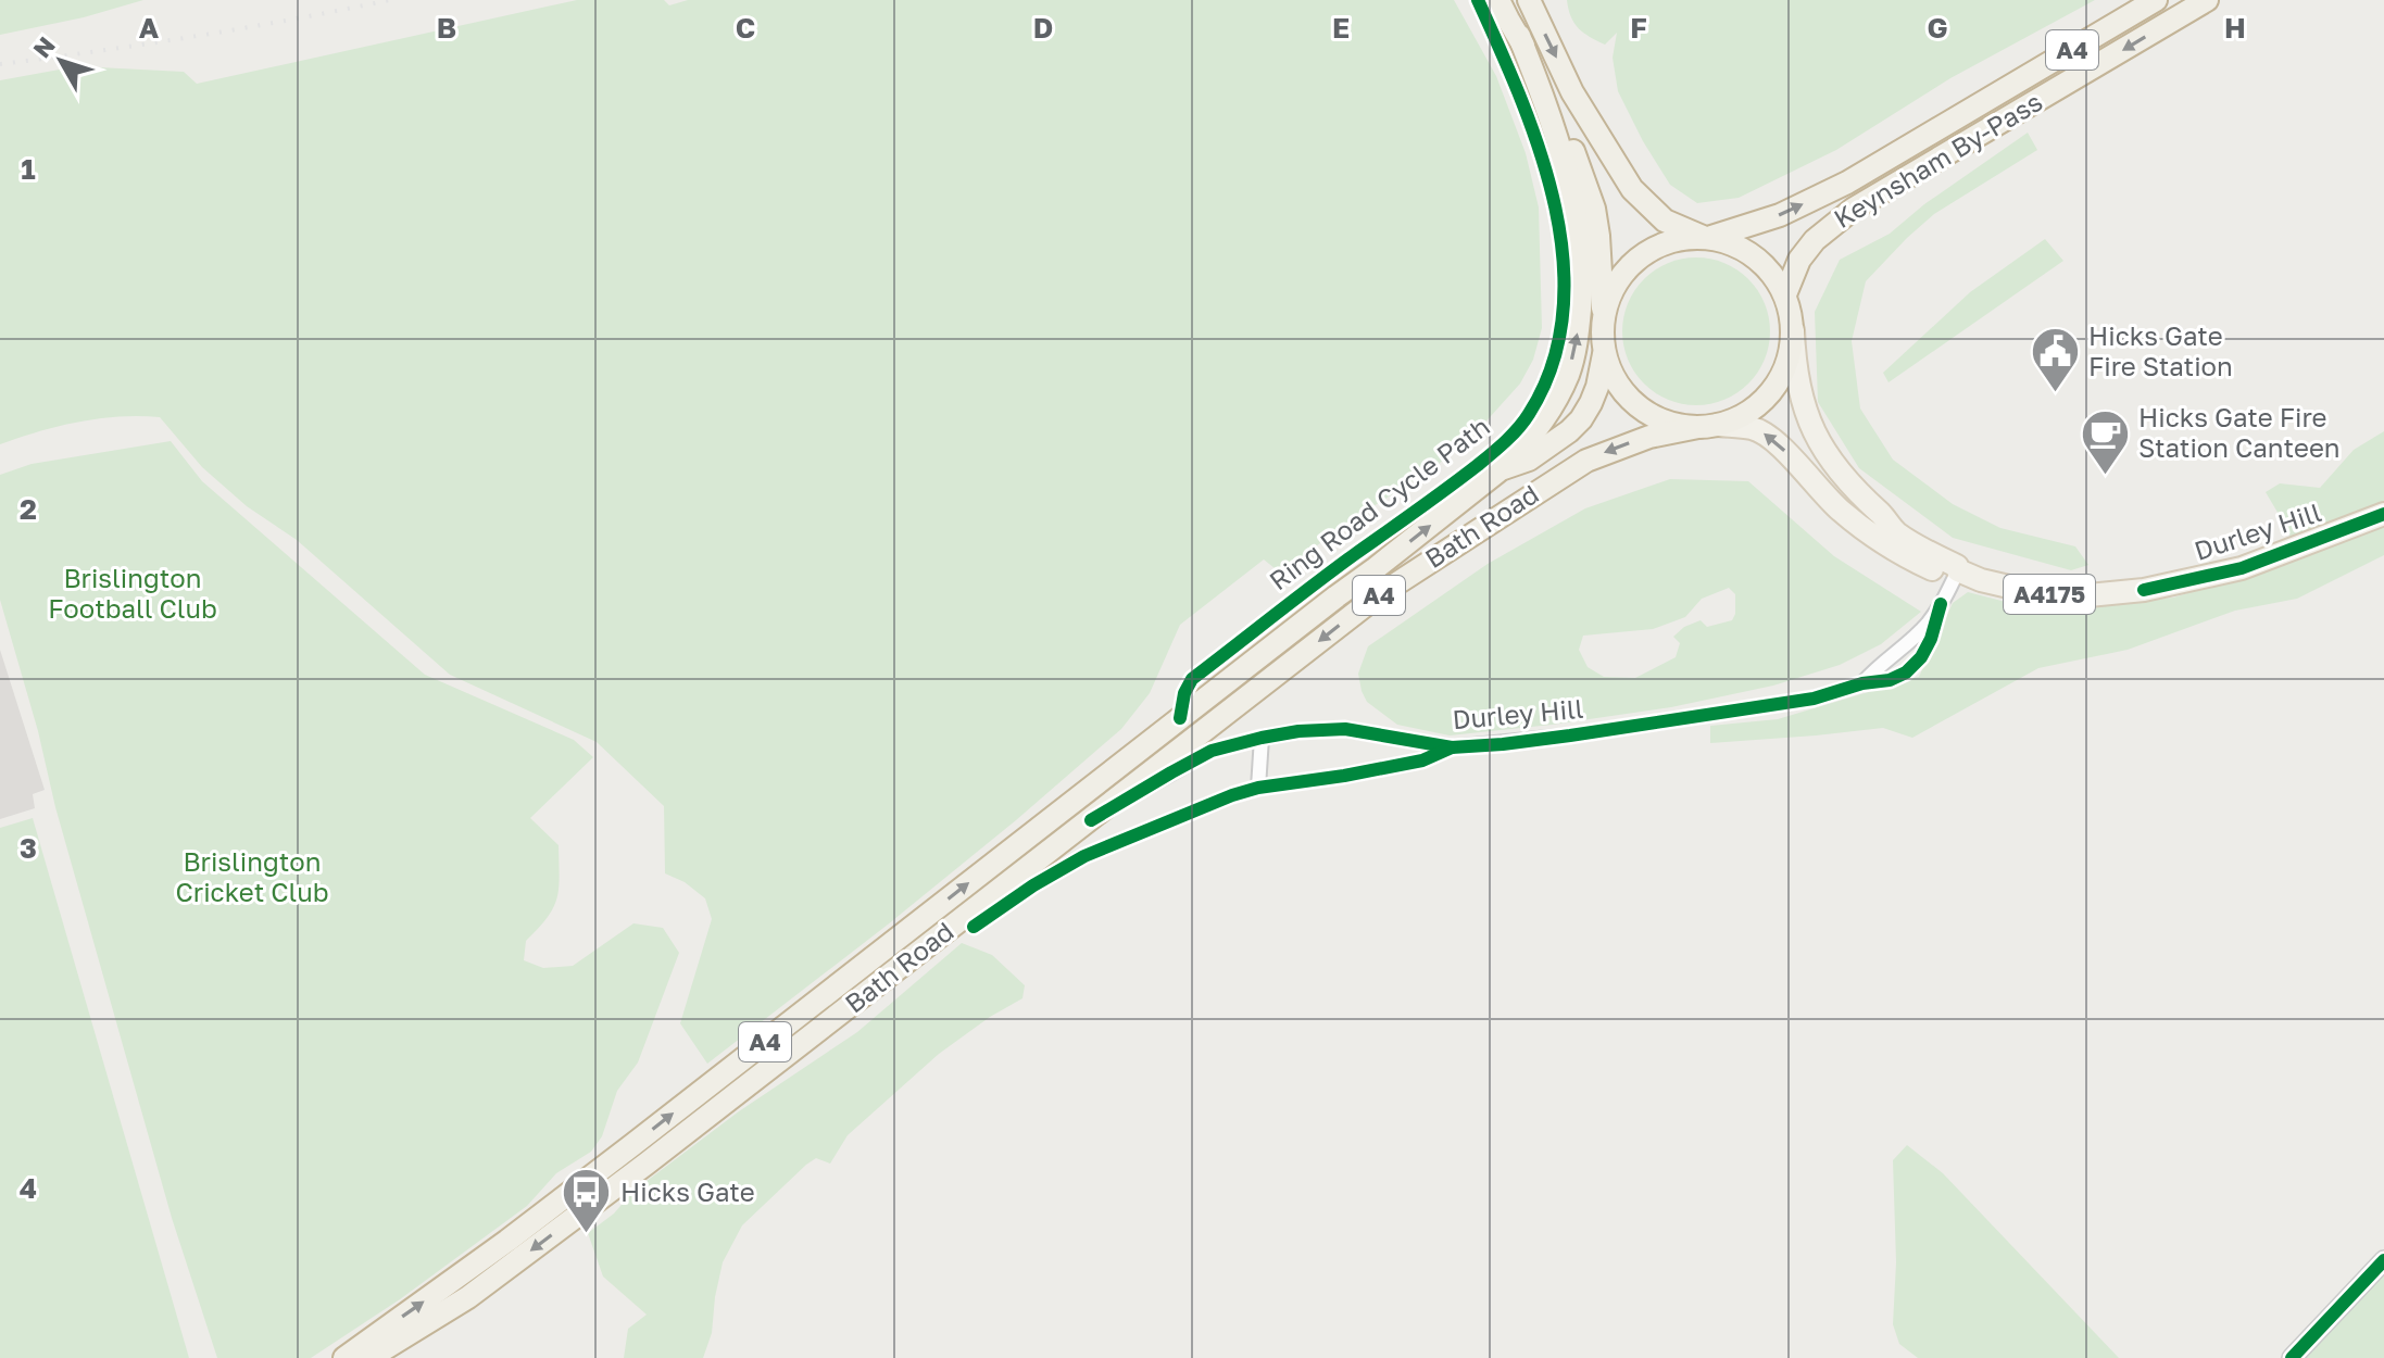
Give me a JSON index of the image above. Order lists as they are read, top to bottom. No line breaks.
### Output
{"streets":{"highway":["A4","Keynsham By-Pass","Bath Road"],"main road":["Durley Hill","A4175"],"cycle path":["Ring Road Cycle Path"]},"crossings":[["Keynsham By-Pass","Bath Road"],["Keynsham By-Pass","A4175"],["Bath Road","Durley Hill"],["Bath Road","A4175"],["Durley Hill","A4175"]],"parks":["Brislington Football Club","Brislington Cricket Club"],"places":{"public building":["Hicks Gate Fire Station"],"cafe":["Hicks Gate Fire Station Canteen"],"bus stop":["Hicks Gate"]},"north":"top left","grid":{"columns":["A","B","C","D","E","F","G","H"],"rows":["1","2","3","4"]}}
